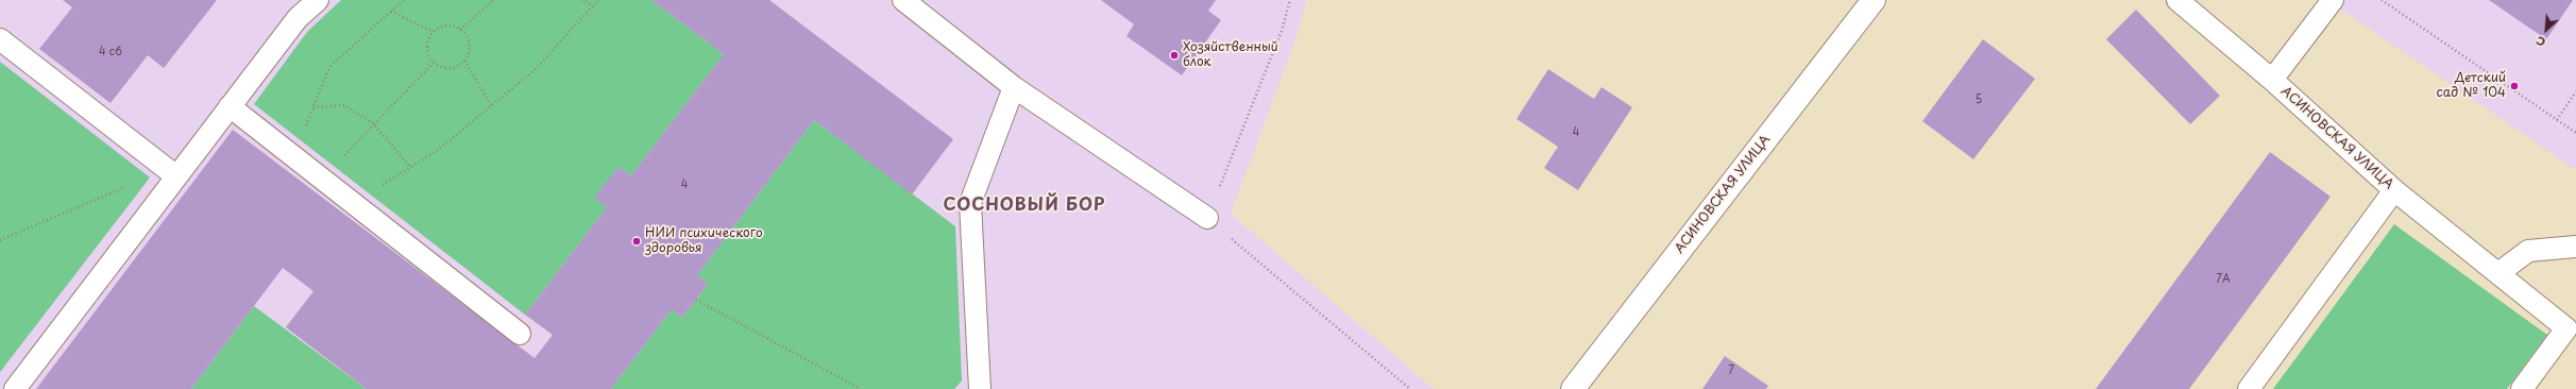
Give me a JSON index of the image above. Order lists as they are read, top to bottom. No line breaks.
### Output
{"streets":{"street":["АСИНОВСКАЯ УЛИЦА"]},"districts":["СОСНОВЫЙ БОР"],"places":["Хозяйственный блок","Детский сад № 104","НИИ психического здоровья"],"house_numbers":["4 с6","5","4","4","7А","7"],"north":"bottom left"}
